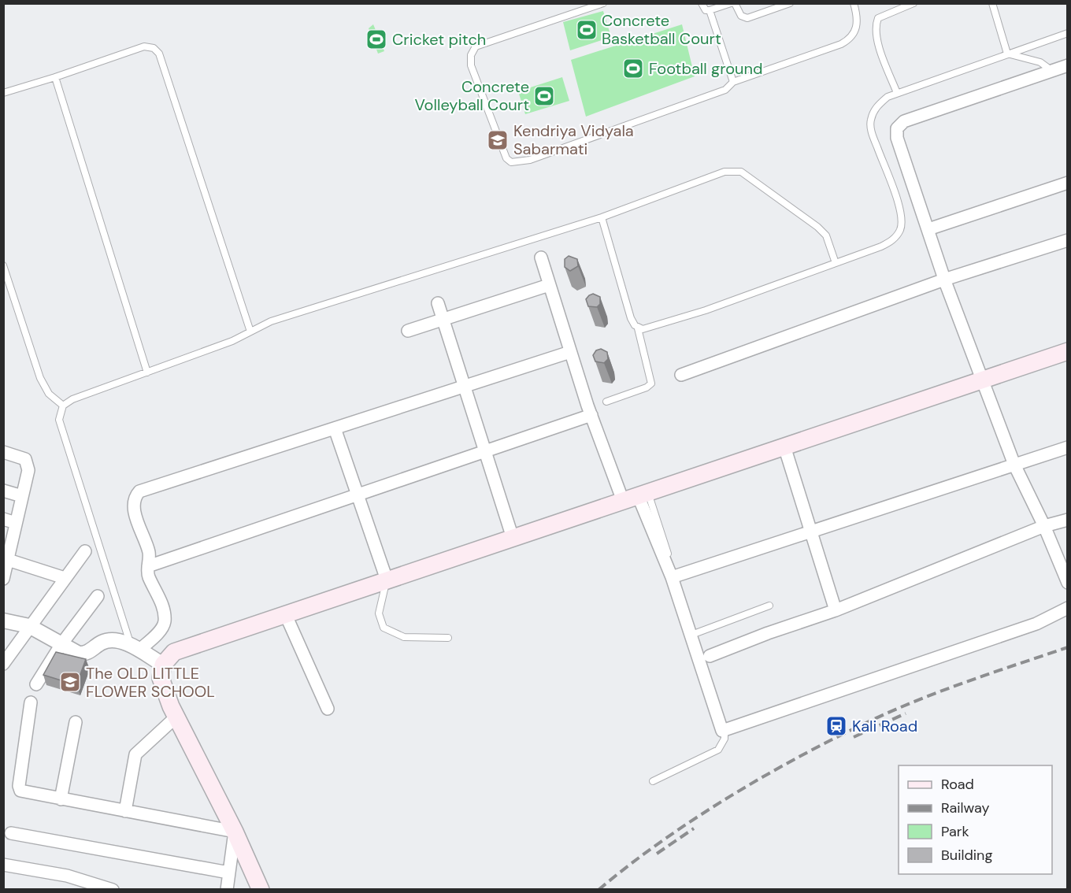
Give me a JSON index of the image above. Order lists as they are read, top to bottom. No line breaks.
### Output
{"places":{"sports":["Concrete Basketball Court","Cricket pitch","Football ground","Concrete Volleyball Court"],"school or university":["Kendriya Vidyala Sabarmati","The OLD LITTLE FLOWER SCHOOL"],"station":["Kali Road"]},"legend":["Road","Railway","Park","Building"]}
